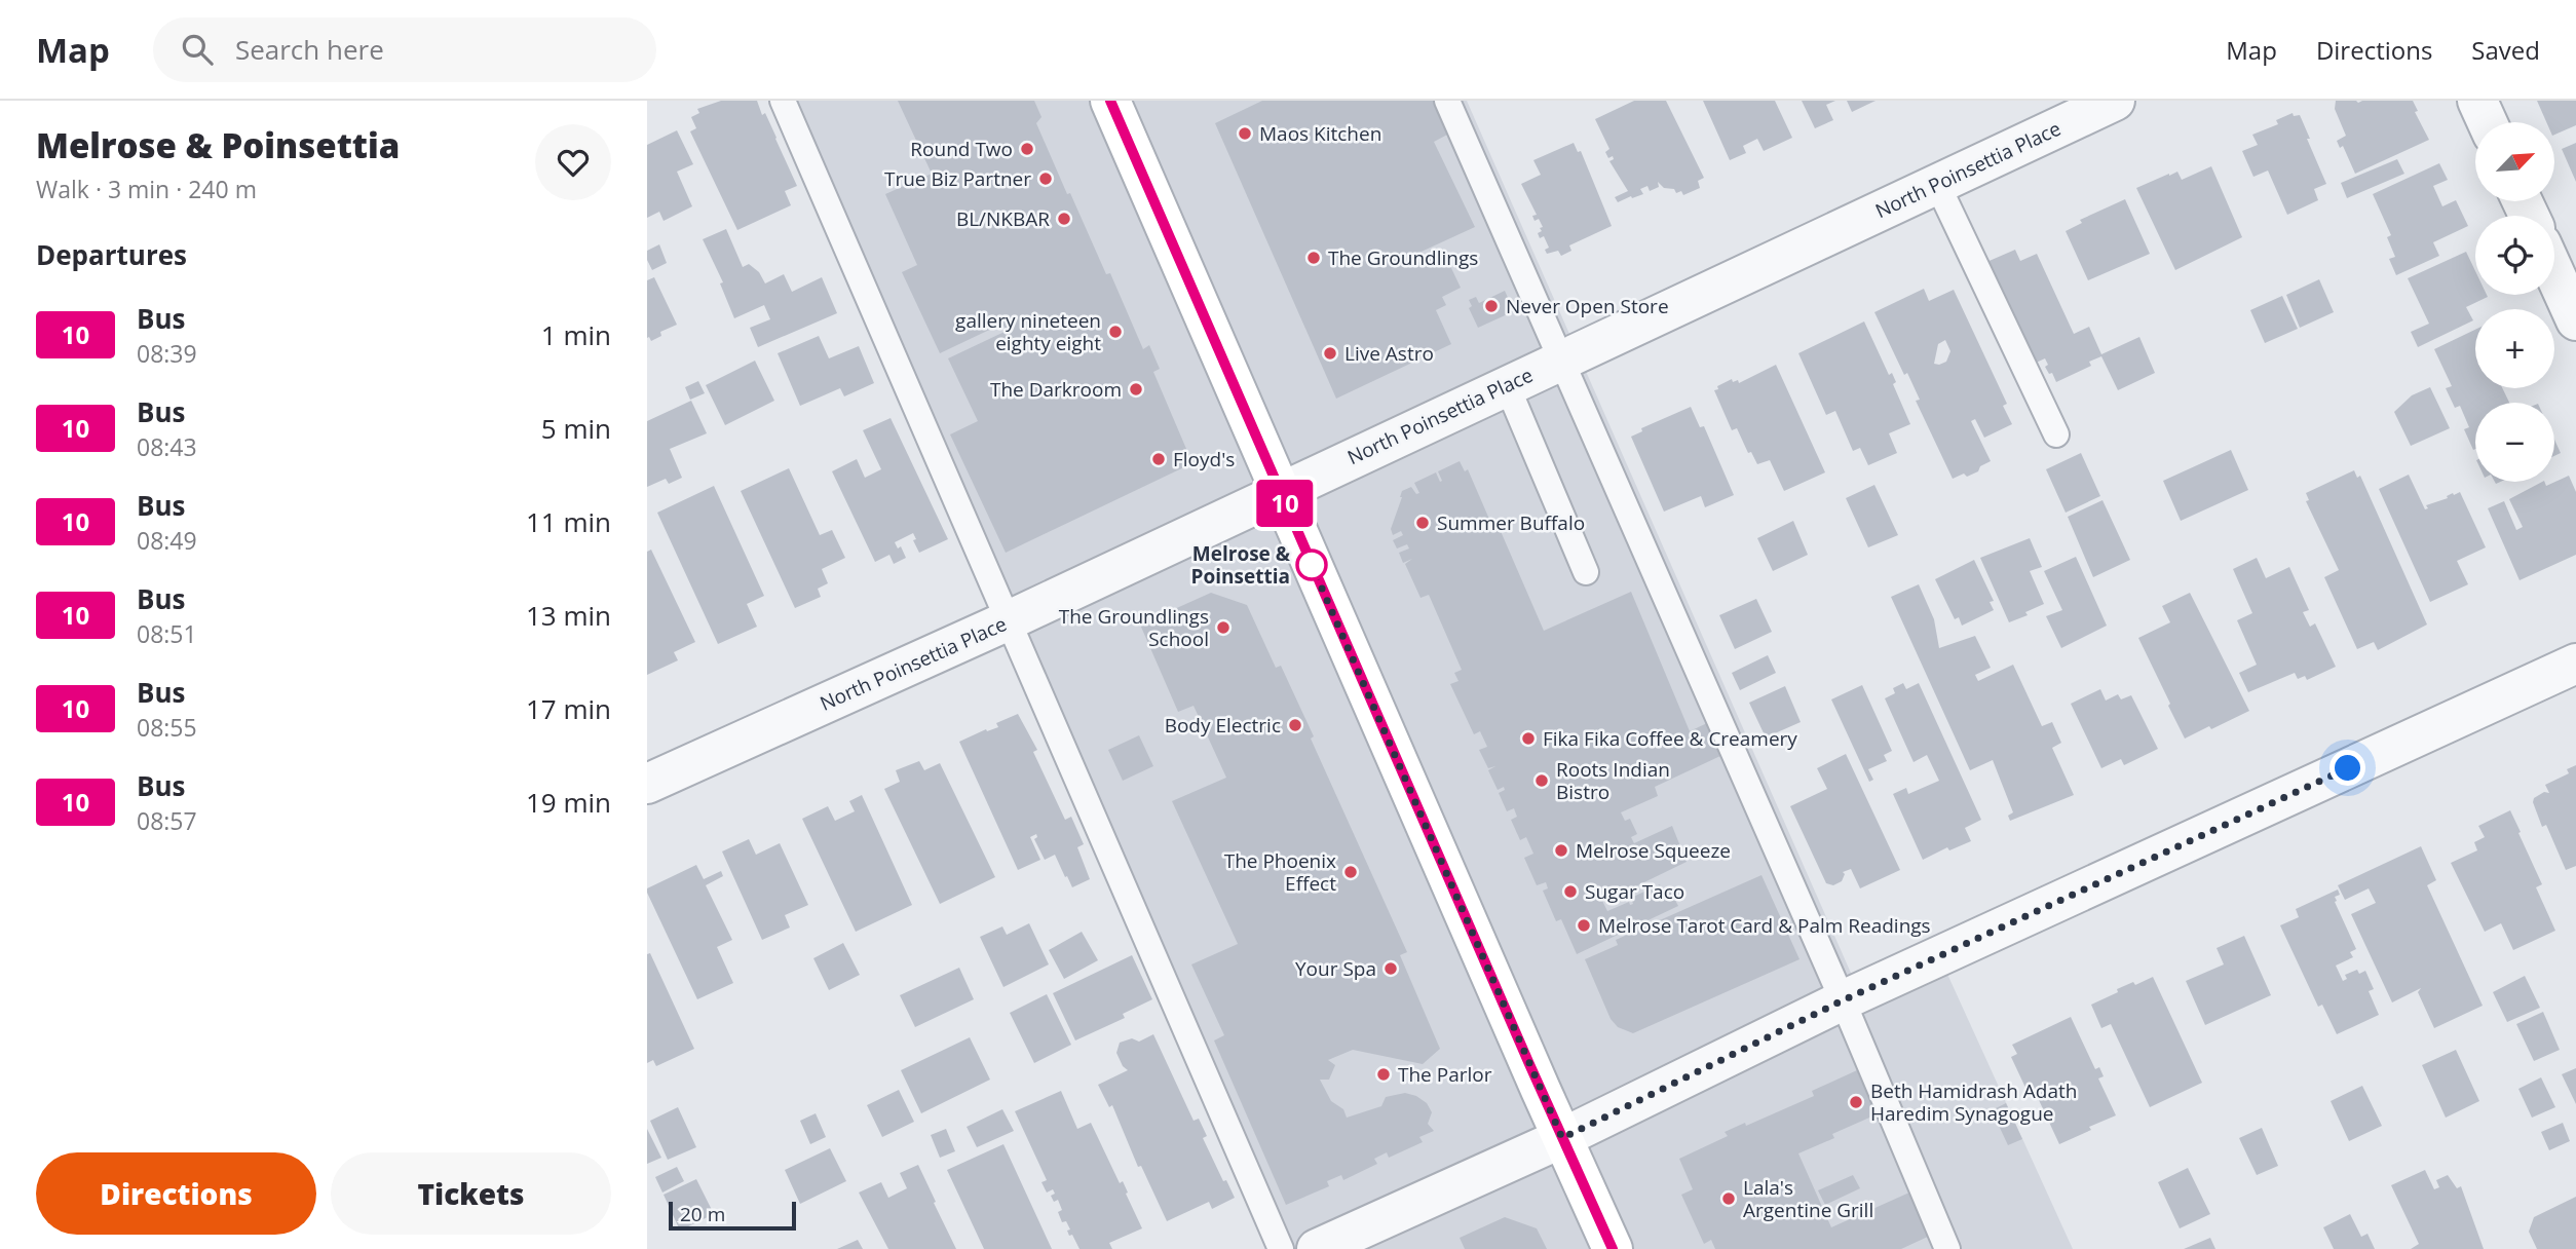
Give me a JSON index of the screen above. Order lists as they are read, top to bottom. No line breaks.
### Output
{"streets":{"street":["North Poinsettia Place"]},"places":["Maos Kitchen","Round Two","True Biz Partner","BL/NKBAR","The Groundlings","Never Open Store","gallery nineteen eighty eight","Live Astro","The Darkroom","Floyd's","Summer Buffalo","Melrose & Poinsettia","The Groundlings School","Body Electric","Fika Fika Coffee & Creamery","Roots Indian Bistro","Melrose Squeeze","The Phoenix Effect","Sugar Taco","Melrose Tarot Card & Palm Readings","Your Spa","The Parlor","Beth Hamidrash Adath Haredim Synagogue","Lala's Argentine Grill"],"lines":["bus line 10"],"scale_bar":"20 m","north":"top right","page":{"header":"Map","search":"Search here","nav":["Map","Directions","Saved"],"heading":[["Melrose & Poinsettia","Walk · 3 min · 240 m"],"Departures"],"on_map":"10","map_buttons":["+","−"],"list":[{"mark":"10","name":"Bus","note":"08:39","value":"1 min"},{"mark":"10","name":"Bus","note":"08:43","value":"5 min"},{"mark":"10","name":"Bus","note":"08:49","value":"11 min"},{"mark":"10","name":"Bus","note":"08:51","value":"13 min"},{"mark":"10","name":"Bus","note":"08:55","value":"17 min"},{"mark":"10","name":"Bus","note":"08:57","value":"19 min"}],"buttons":["Directions","Tickets"],"scale":"20 m"}}
